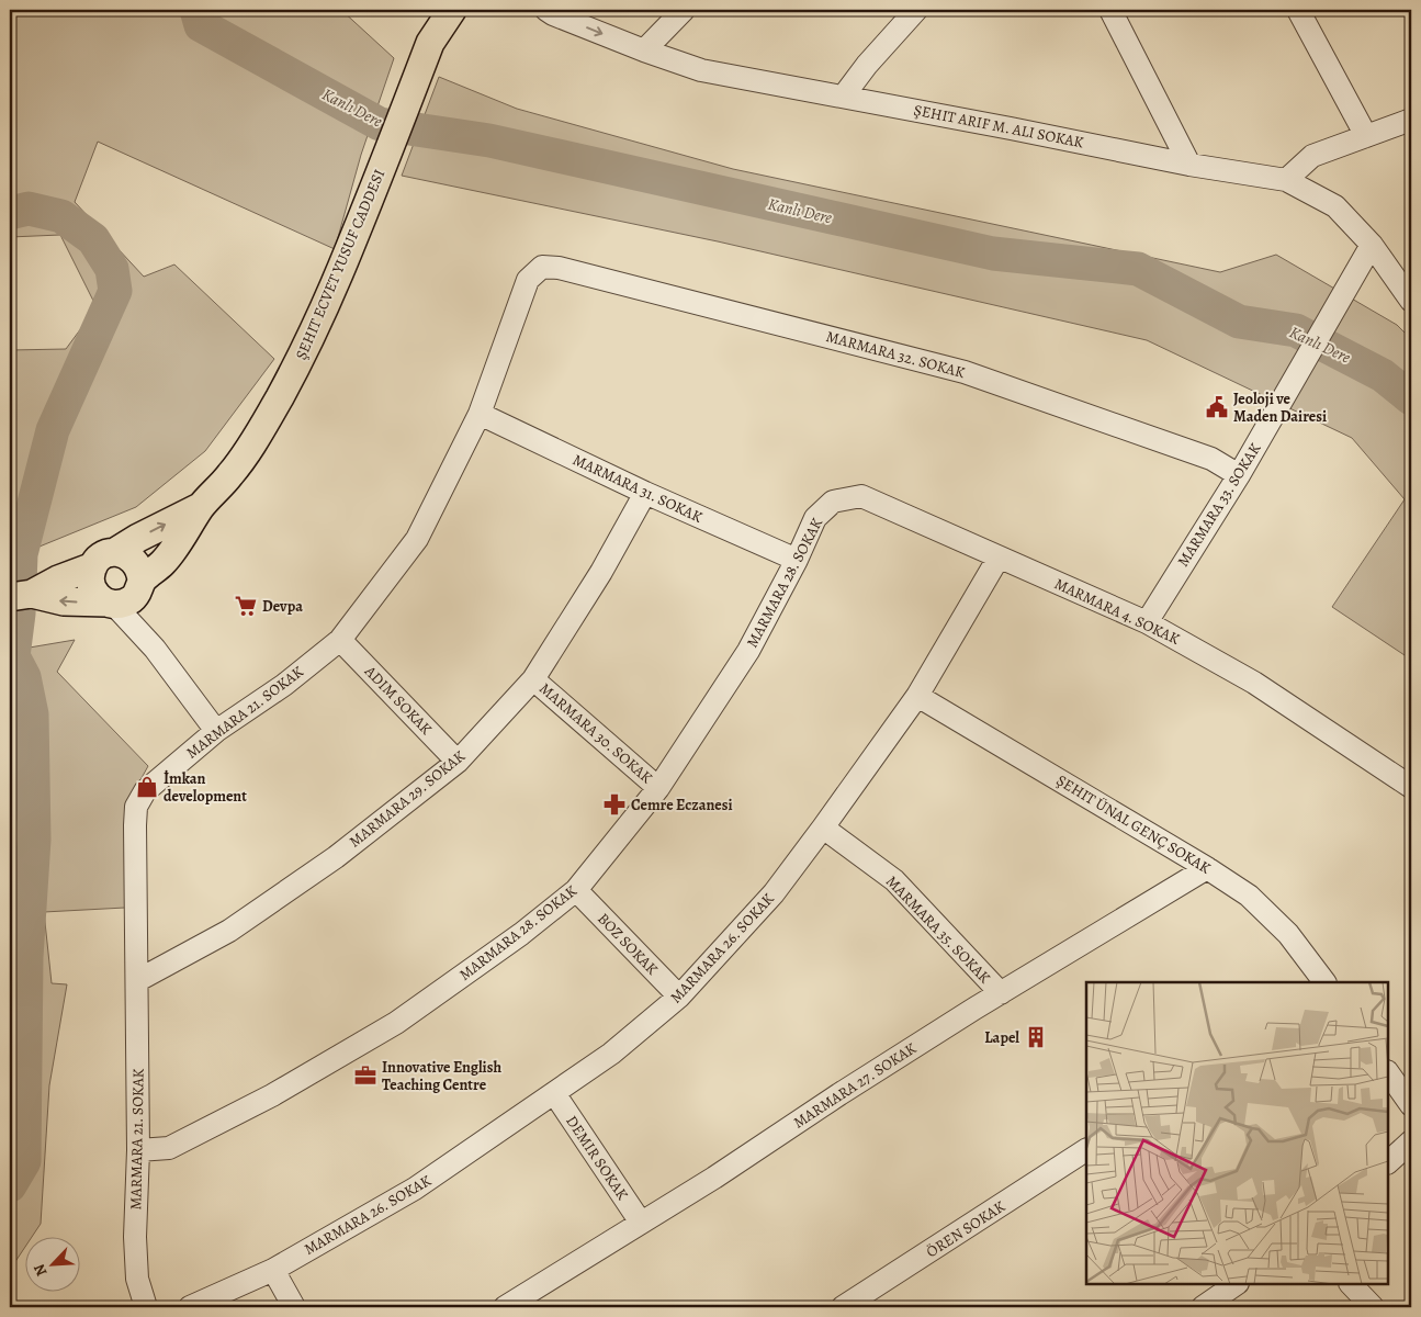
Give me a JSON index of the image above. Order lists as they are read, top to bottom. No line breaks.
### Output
{"streets":{"main road":["ŞEHIT ECVET YUSUF CADDESI"],"street":["ŞEHIT ARIF M. ALI SOKAK","MARMARA 32. SOKAK","MARMARA 31. SOKAK","MARMARA 33. SOKAK","MARMARA 28. SOKAK","MARMARA 4. SOKAK","MARMARA 21. SOKAK","MARMARA 30. SOKAK","MARMARA 29. SOKAK","ŞEHIT ÜNAL GENÇ SOKAK","MARMARA 35. SOKAK","BOZ SOKAK","MARMARA 26. SOKAK","MARMARA 27. SOKAK","DEMIR SOKAK","ÖREN SOKAK"]},"crossings":[["ŞEHIT ARIF M. ALI SOKAK","MARMARA 33. SOKAK"],["MARMARA 32. SOKAK","MARMARA 33. SOKAK"],["MARMARA 32. SOKAK","MARMARA 21. SOKAK"],["MARMARA 31. SOKAK","MARMARA 28. SOKAK"],["MARMARA 31. SOKAK","MARMARA 21. SOKAK"],["MARMARA 31. SOKAK","MARMARA 29. SOKAK"],["MARMARA 33. SOKAK","MARMARA 4. SOKAK"],["MARMARA 28. SOKAK","MARMARA 4. SOKAK"],["MARMARA 28. SOKAK","MARMARA 21. SOKAK"],["MARMARA 28. SOKAK","MARMARA 30. SOKAK"],["MARMARA 28. SOKAK","BOZ SOKAK"],["MARMARA 4. SOKAK","MARMARA 26. SOKAK"],["MARMARA 21. SOKAK","MARMARA 29. SOKAK"],["MARMARA 30. SOKAK","MARMARA 29. SOKAK"],["ŞEHIT ÜNAL GENÇ SOKAK","MARMARA 26. SOKAK"],["ŞEHIT ÜNAL GENÇ SOKAK","MARMARA 27. SOKAK"],["MARMARA 35. SOKAK","MARMARA 26. SOKAK"],["MARMARA 35. SOKAK","MARMARA 27. SOKAK"],["BOZ SOKAK","MARMARA 26. SOKAK"],["MARMARA 26. SOKAK","DEMIR SOKAK"],["MARMARA 27. SOKAK","DEMIR SOKAK"]],"water":["Kanlı Dere"],"places":{"public building":["Jeoloji ve Maden Dairesi"],"supermarket":["Devpa"],"shop":["İmkan development"],"pharmacy":["Cemre Eczanesi"],"building":["Lapel"],"office":["Innovative English Teaching Centre"]},"north":"bottom left"}
